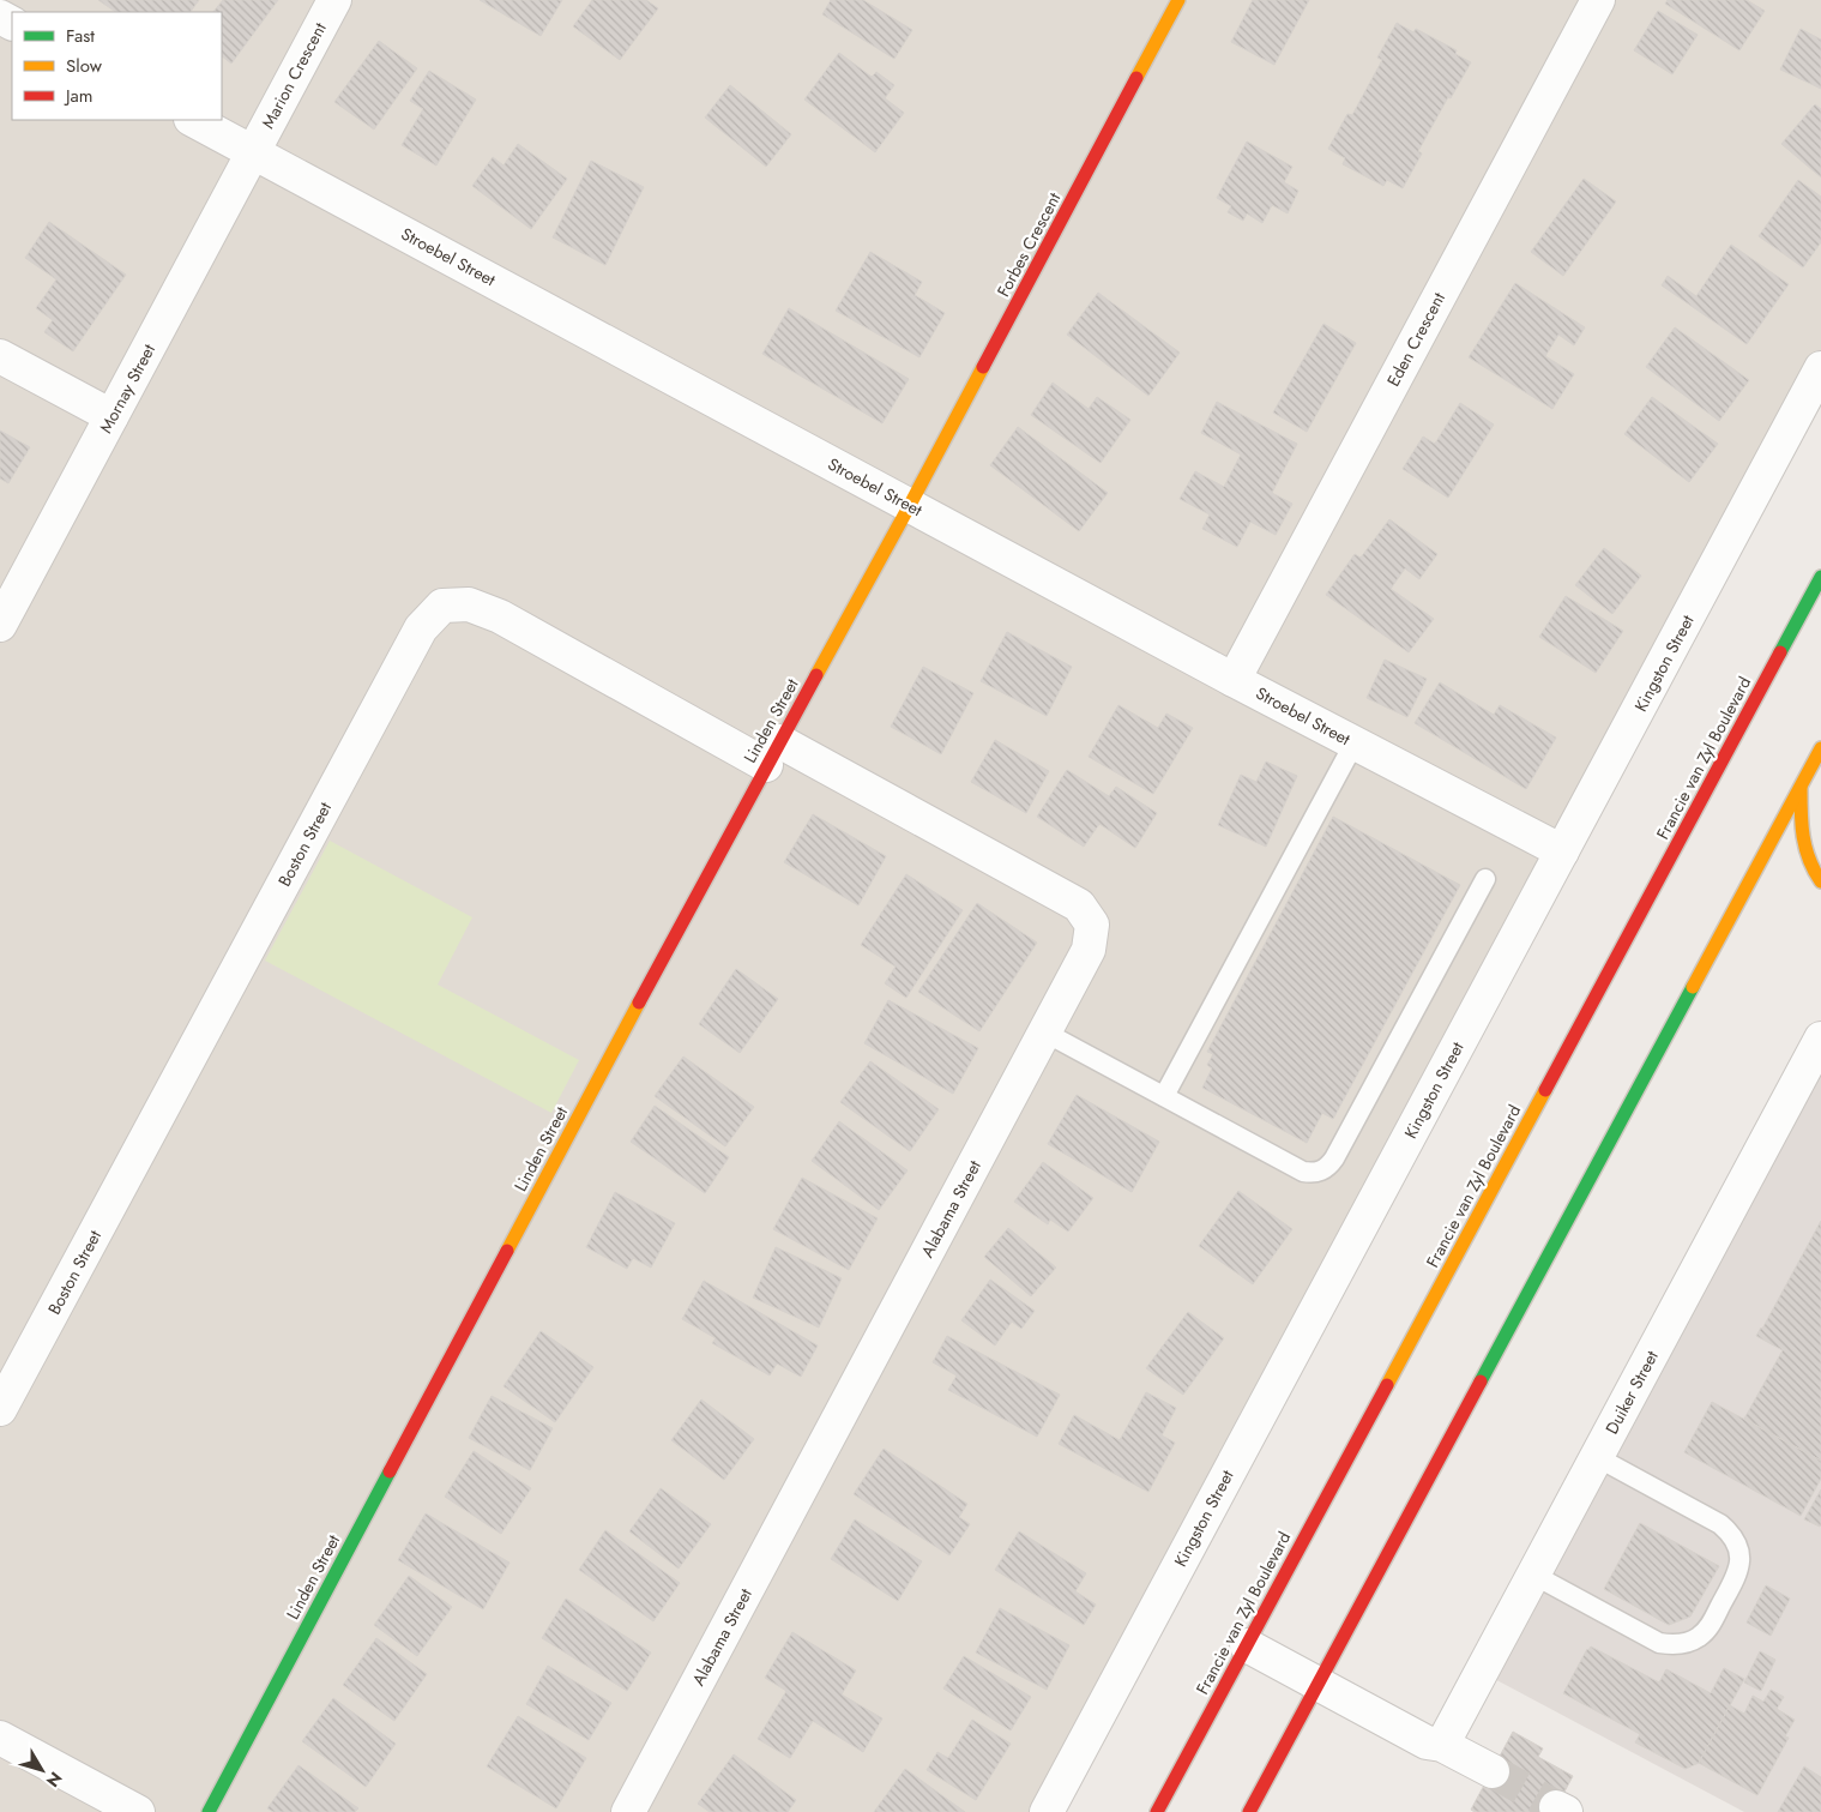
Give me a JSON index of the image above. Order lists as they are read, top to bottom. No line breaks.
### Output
{"streets":{"main road":["Forbes Crescent","Linden Street","Francie van Zyl Boulevard"],"street":["Marion Crescent","Stroebel Street","Eden Crescent","Mornay Street","Kingston Street","Boston Street","Alabama Street","Duiker Street"]},"crossings":[["Marion Crescent","Stroebel Street"],["Marion Crescent","Mornay Street"],["Forbes Crescent","Stroebel Street"],["Forbes Crescent","Linden Street"],["Stroebel Street","Eden Crescent"],["Stroebel Street","Mornay Street"],["Stroebel Street","Kingston Street"],["Stroebel Street","Linden Street"],["Linden Street","Boston Street"],["Linden Street","Alabama Street"],["Boston Street","Alabama Street"]],"legend":["Fast","Slow","Jam"],"north":"bottom right"}
